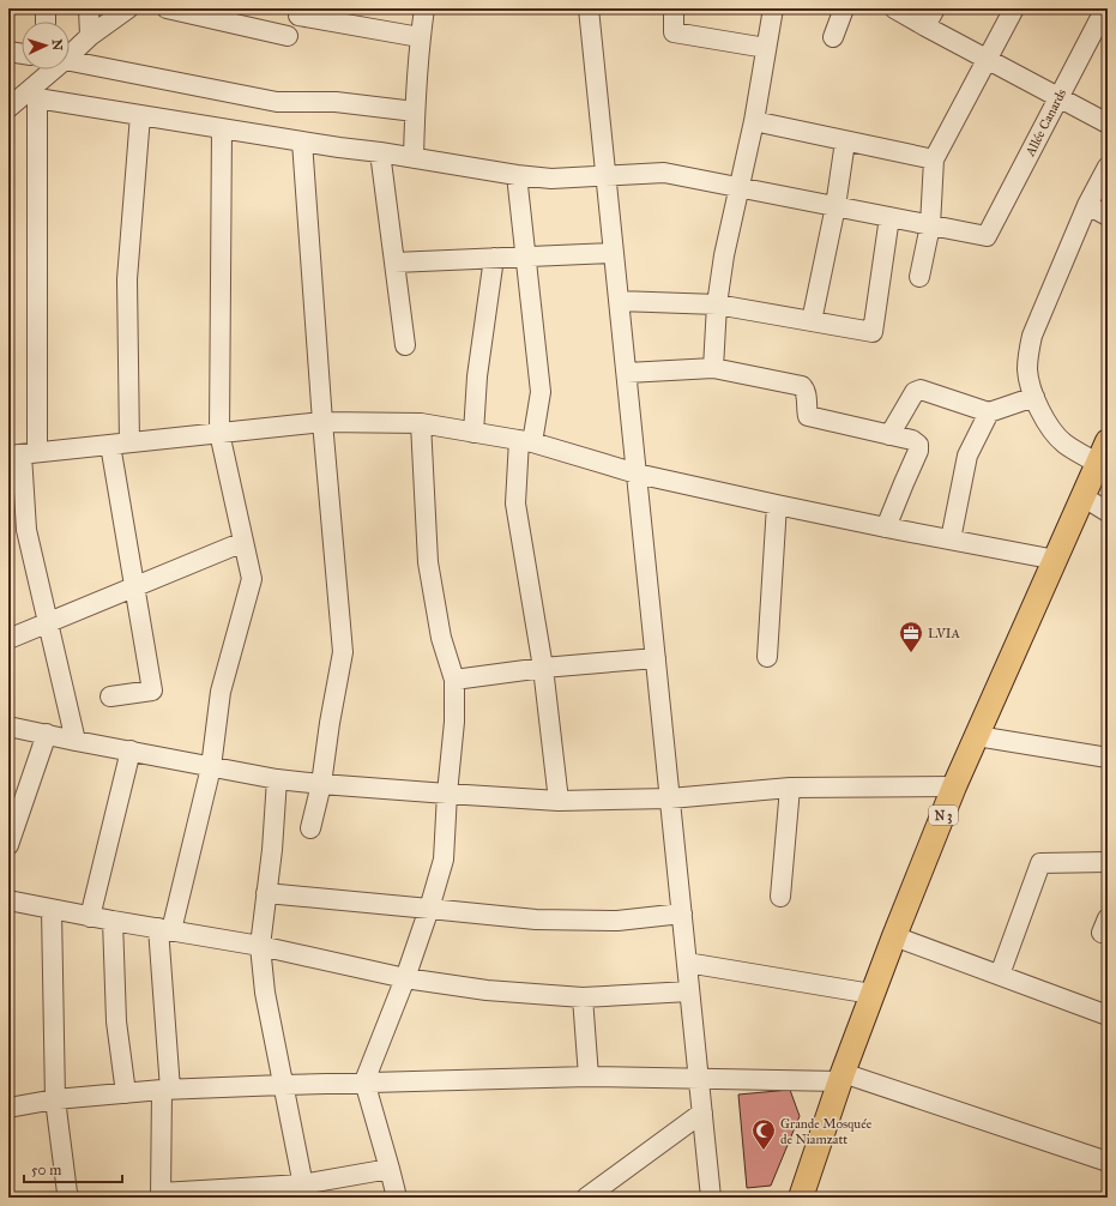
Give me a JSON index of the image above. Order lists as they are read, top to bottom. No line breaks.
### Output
{"streets":{"main road":["N 3"],"street":["Allée Canards"]},"places":{"office":["LVIA"],"mosque":["Grande Mosquée de Niamzatt"]},"scale_bar":"50 m","north":"right"}
